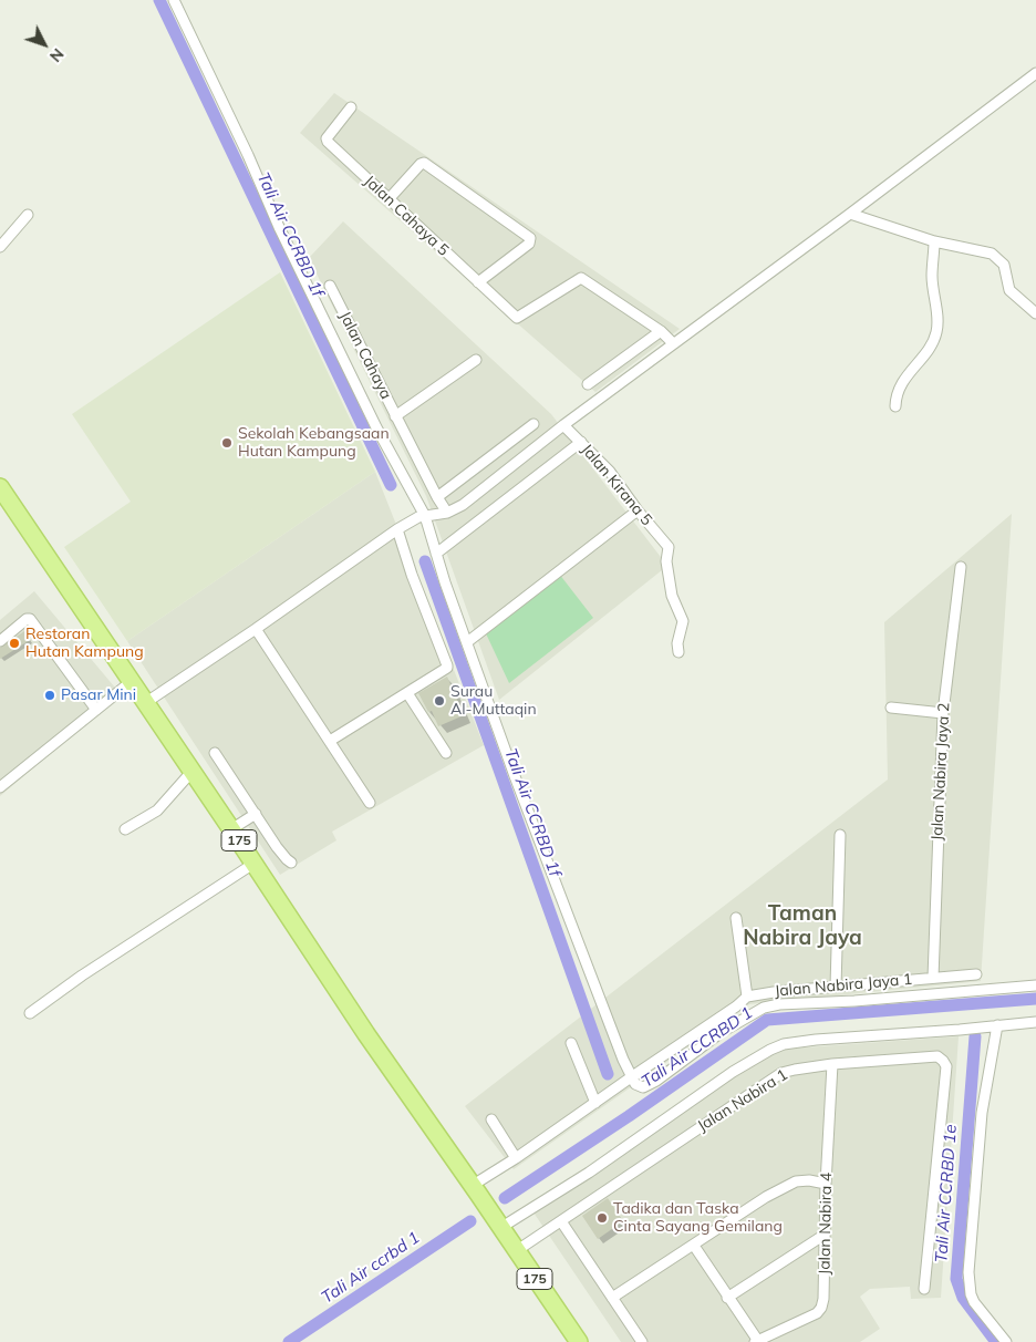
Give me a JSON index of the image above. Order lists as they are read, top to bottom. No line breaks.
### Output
{"streets":{"main road":["175"],"street":["Jalan Cahaya 5","Jalan Cahaya","Jalan Kirana 5","Jalan Nabira Jaya 2","Jalan Nabira Jaya 1","Jalan Nabira 1","Jalan Nabira 4"]},"crossings":[["Jalan Nabira Jaya 2","Jalan Nabira Jaya 1"],["175","Jalan Nabira Jaya 1"],["175","Jalan Nabira 1"],["Jalan Nabira 1","Jalan Nabira 4"]],"districts":["Taman Nabira Jaya"],"water":["Tali Air CCRBD 1f","Tali Air CCRBD 1","Tali Air CCRBD 1e","Tali Air ccrbd 1"],"places":["Sekolah Kebangsaan Hutan Kampung","Restoran Hutan Kampung","Pasar Mini","Surau Al-Muttaqin","Tadika dan Taska Cinta Sayang Gemilang"],"north":"bottom right"}
